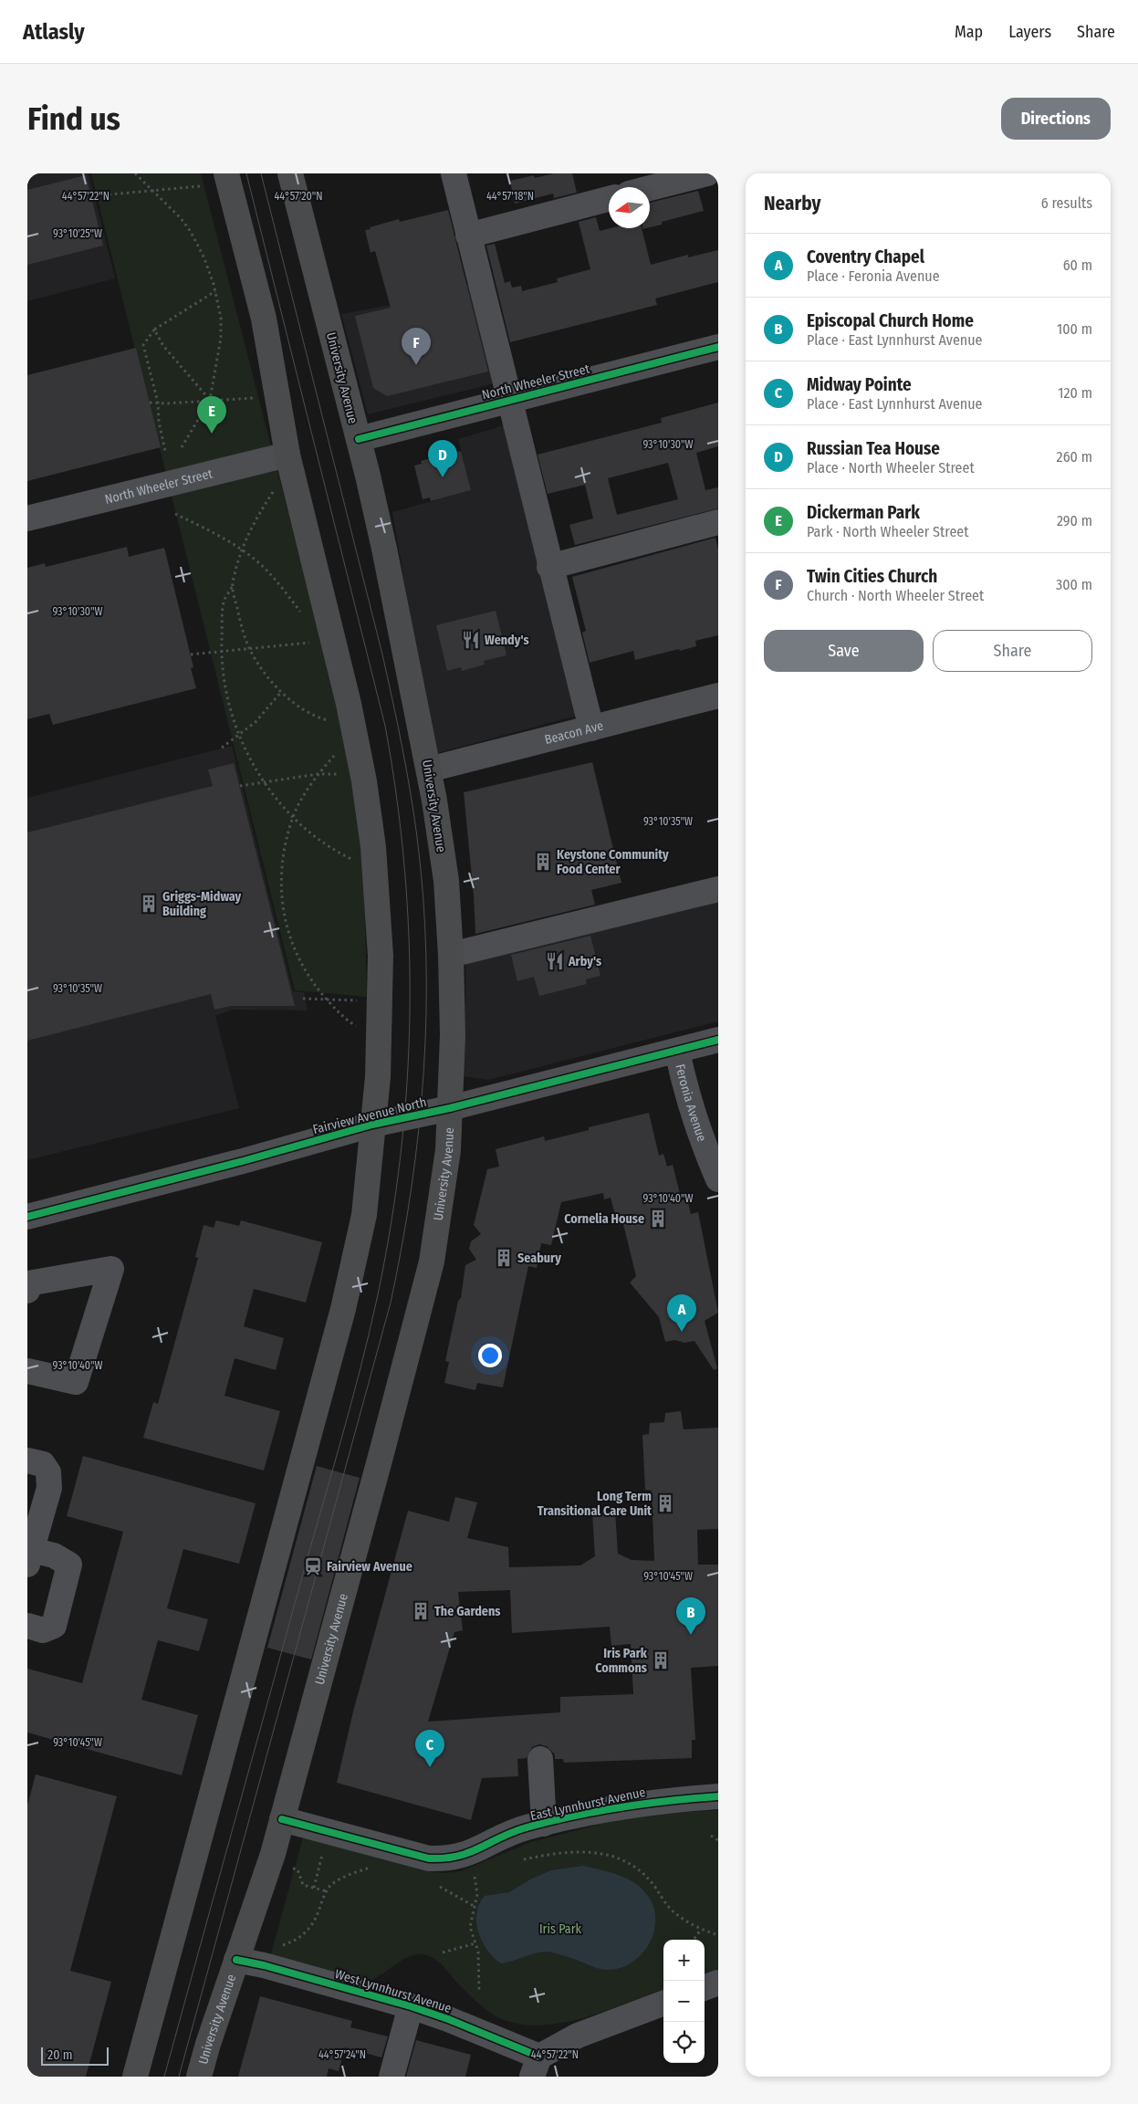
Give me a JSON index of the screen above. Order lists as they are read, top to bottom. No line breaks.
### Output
{"streets":{"main road":["University Avenue"],"street":["North Wheeler Street","Beacon Ave","Feronia Avenue","Fairview Avenue North","East Lynnhurst Avenue","West Lynnhurst Avenue"]},"crossings":[["University Avenue","North Wheeler Street"],["University Avenue","Beacon Ave"],["University Avenue","Fairview Avenue North"],["University Avenue","East Lynnhurst Avenue"],["University Avenue","West Lynnhurst Avenue"],["Feronia Avenue","Fairview Avenue North"]],"parks":["Iris Park"],"places":{"restaurant":["Wendy's","Arby's"],"building":["Keystone Community Food Center","Griggs-Midway Building","Cornelia House","Seabury","Long Term Transitional Care Unit","The Gardens","Iris Park Commons"],"station":["Fairview Avenue"]},"scale_bar":"20 m","north":"left","page":{"header":"Atlasly","nav":["Map","Layers","Share"],"buttons":["Directions",["Save","Share"]],"title":"Find us","heading":["Nearby","6 results"],"list":[{"mark":"A","name":"Coventry Chapel","note":"Place · Feronia Avenue","value":"60 m"},{"mark":"B","name":"Episcopal Church Home","note":"Place · East Lynnhurst Avenue","value":"100 m"},{"mark":"C","name":"Midway Pointe","note":"Place · East Lynnhurst Avenue","value":"120 m"},{"mark":"D","name":"Russian Tea House","note":"Place · North Wheeler Street","value":"260 m"},{"mark":"E","name":"Dickerman Park","note":"Park · North Wheeler Street","value":"290 m"},{"mark":"F","name":"Twin Cities Church","note":"Church · North Wheeler Street","value":"300 m"}],"pins":["F","E","D","A","B","C"],"map_buttons":["+","−"],"scale":"20 m"},"coordinates":["44°57'22\"N","44°57'20\"N","44°57'18\"N","93°10'25\"W","93°10'30\"W","93°10'35\"W","93°10'40\"W","93°10'45\"W","44°57'24\"N"]}
